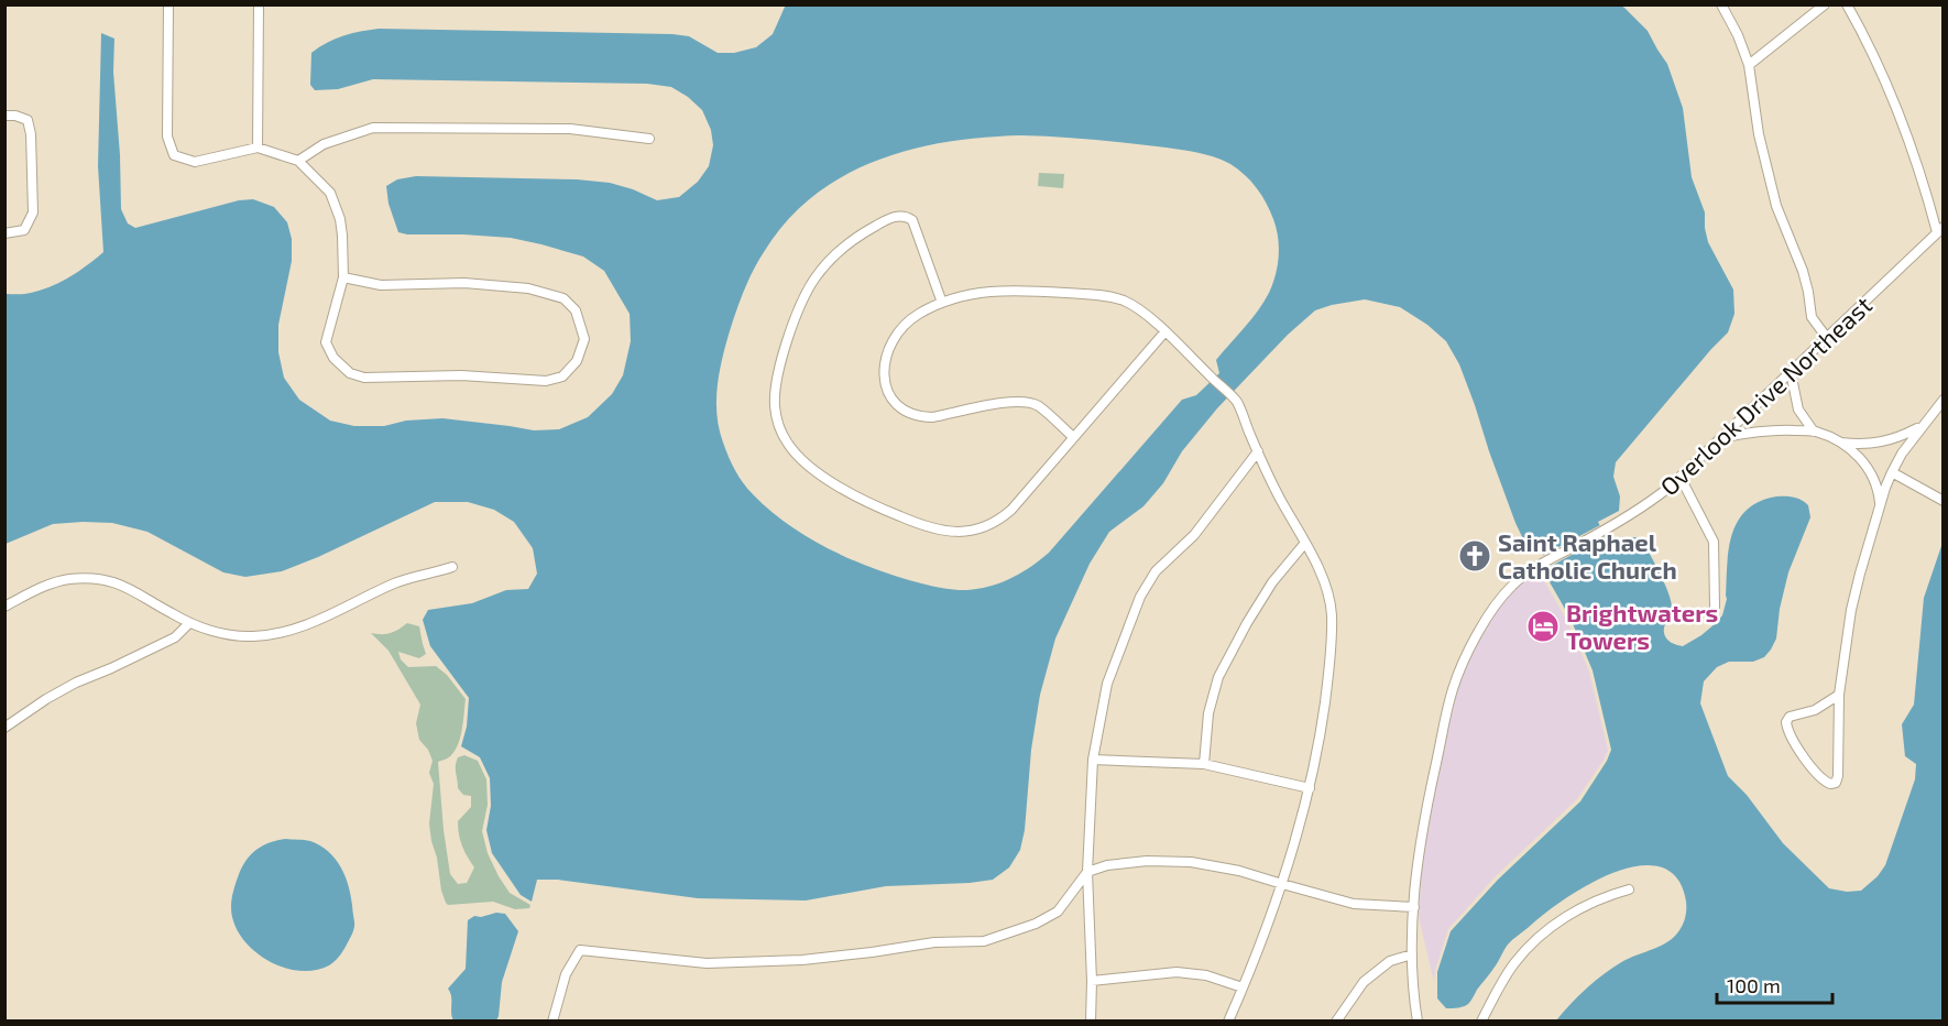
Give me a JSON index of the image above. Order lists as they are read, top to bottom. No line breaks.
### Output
{"streets":{"street":["Overlook Drive Northeast"]},"places":{"church":["Saint Raphael Catholic Church"],"hotel":["Brightwaters Towers"]},"scale_bar":"100 m"}
